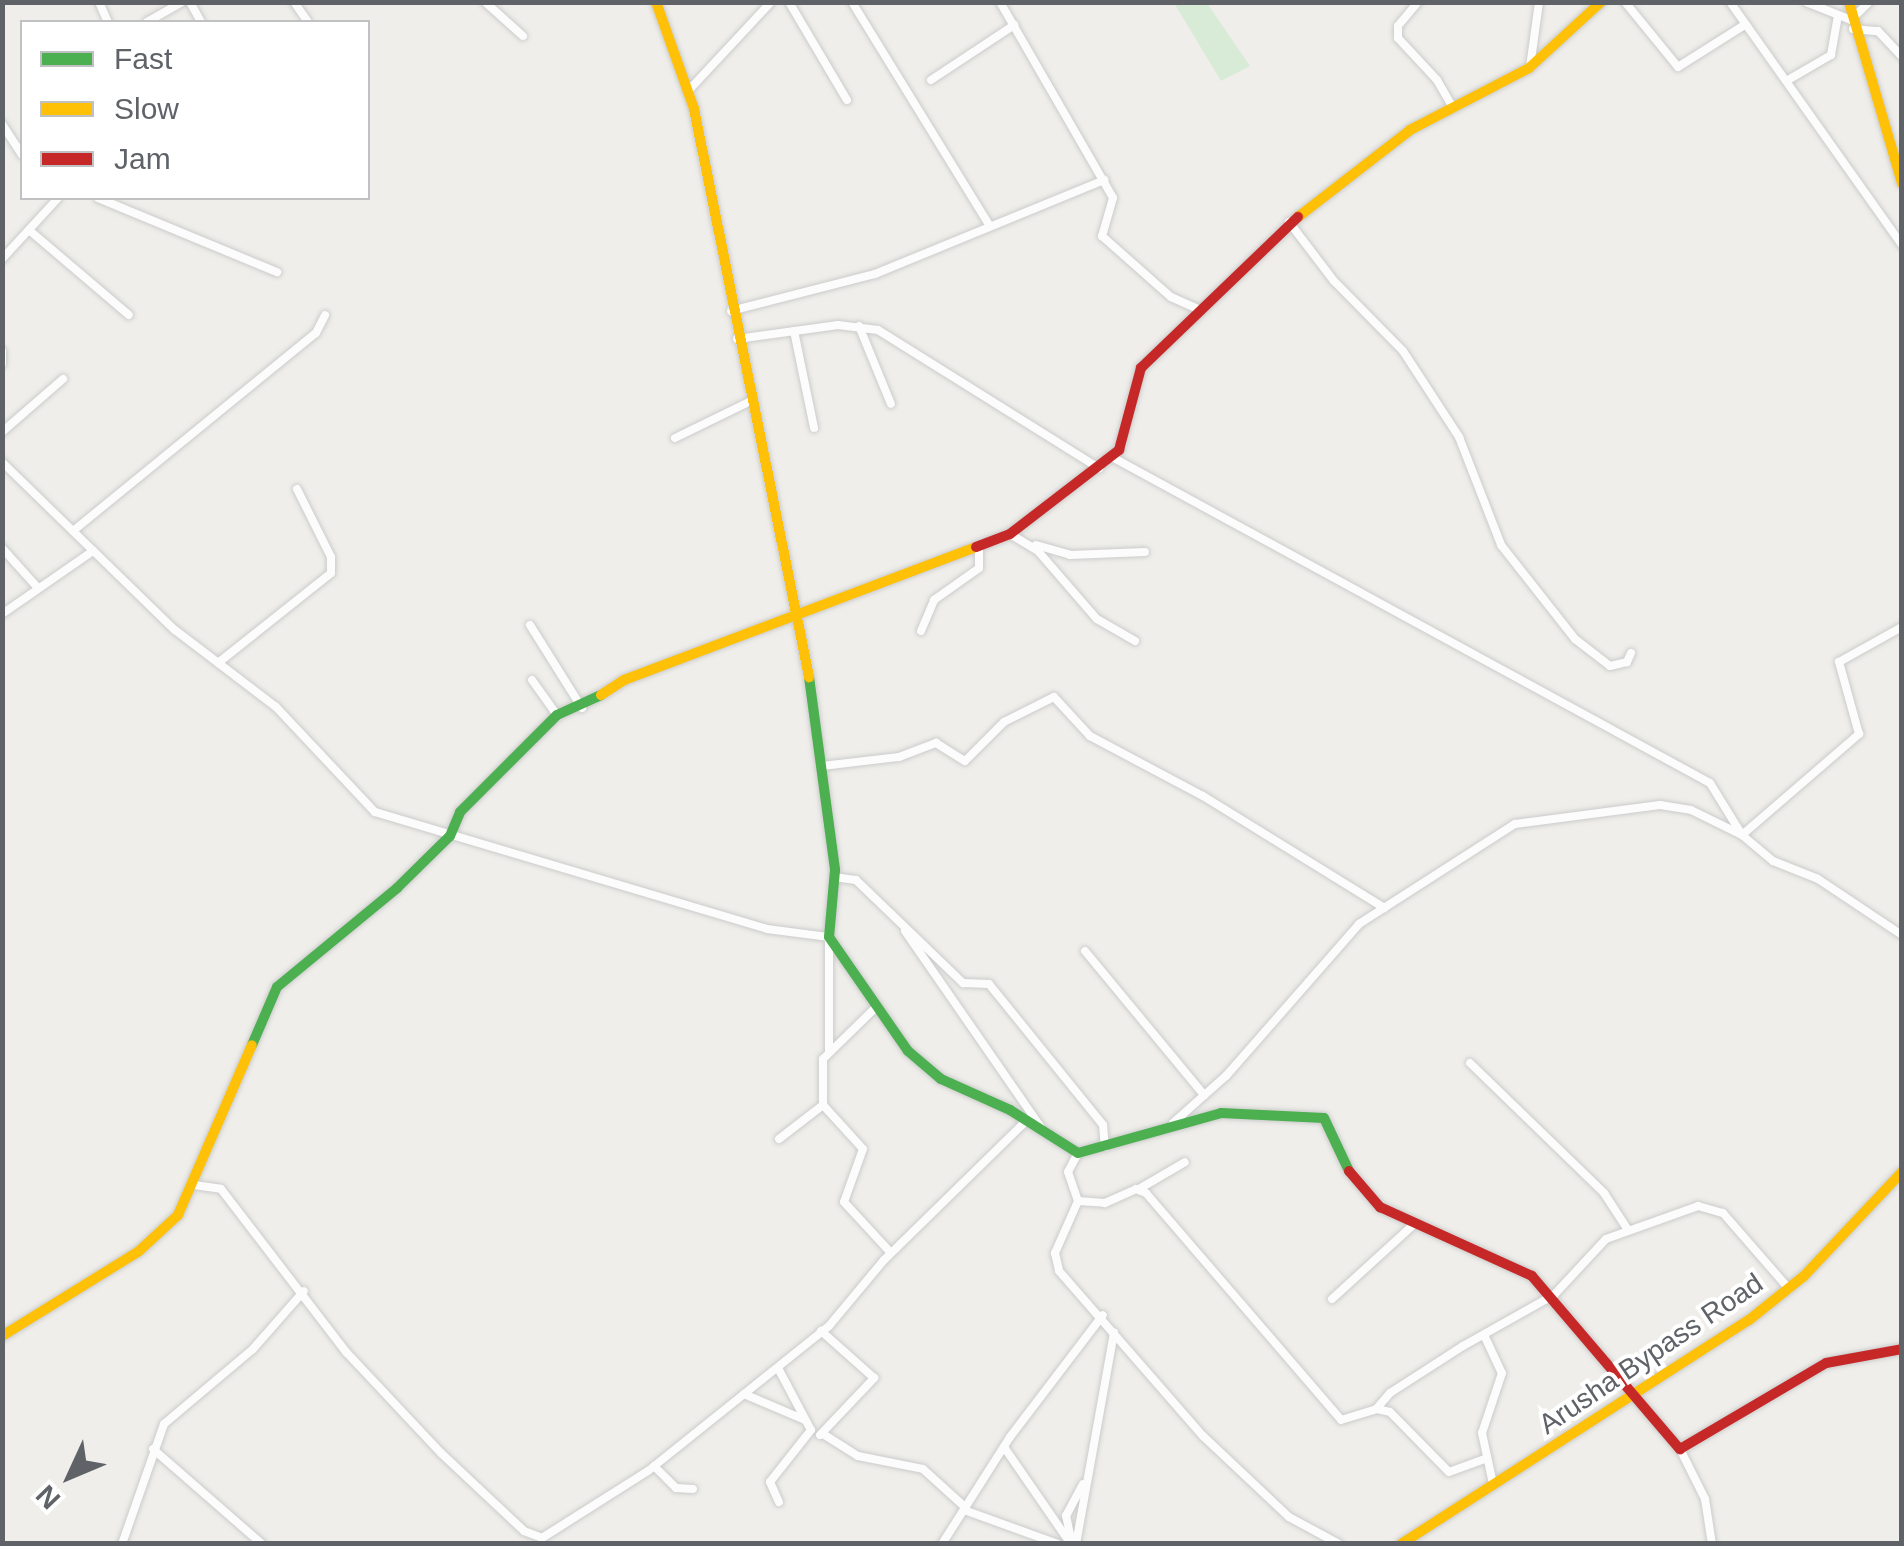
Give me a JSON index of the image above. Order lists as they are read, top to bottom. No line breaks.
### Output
{"streets":{"street":["Arusha Bypass Road"]},"legend":["Fast","Slow","Jam"],"north":"bottom left"}
